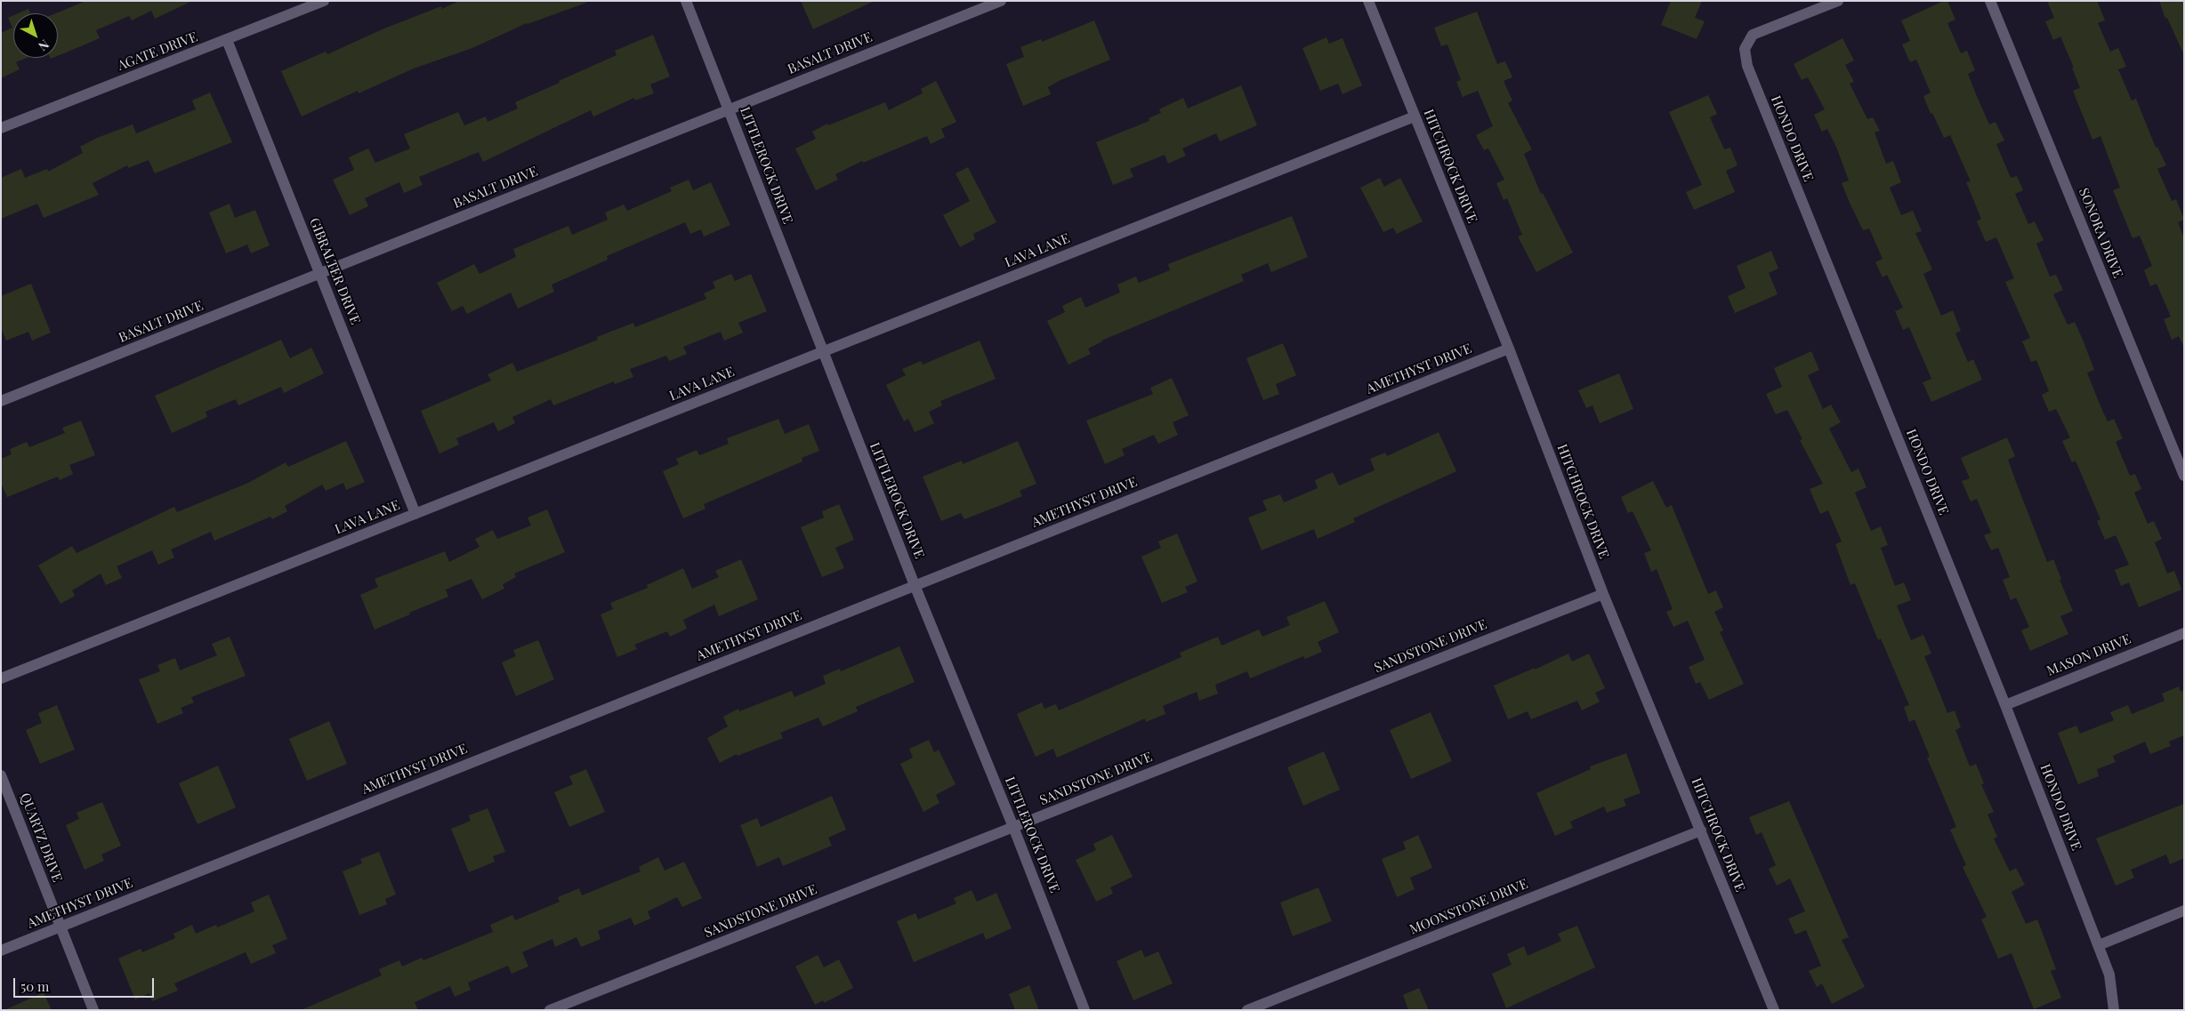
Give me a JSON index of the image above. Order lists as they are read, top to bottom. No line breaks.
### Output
{"streets":{"street":["AGATE DRIVE","BASALT DRIVE","HONDO DRIVE","LITTLEROCK DRIVE","HITCHROCK DRIVE","SONORA DRIVE","LAVA LANE","GIBRALTER DRIVE","AMETHYST DRIVE","SANDSTONE DRIVE","MASON DRIVE","QUARTZ DRIVE","MOONSTONE DRIVE"]},"crossings":[["AGATE DRIVE","GIBRALTER DRIVE"],["BASALT DRIVE","LITTLEROCK DRIVE"],["BASALT DRIVE","GIBRALTER DRIVE"],["HONDO DRIVE","MASON DRIVE"],["LITTLEROCK DRIVE","LAVA LANE"],["LITTLEROCK DRIVE","AMETHYST DRIVE"],["LITTLEROCK DRIVE","SANDSTONE DRIVE"],["HITCHROCK DRIVE","LAVA LANE"],["HITCHROCK DRIVE","AMETHYST DRIVE"],["HITCHROCK DRIVE","SANDSTONE DRIVE"],["HITCHROCK DRIVE","MOONSTONE DRIVE"],["LAVA LANE","GIBRALTER DRIVE"],["AMETHYST DRIVE","QUARTZ DRIVE"]],"scale_bar":"50 m","north":"bottom right"}
